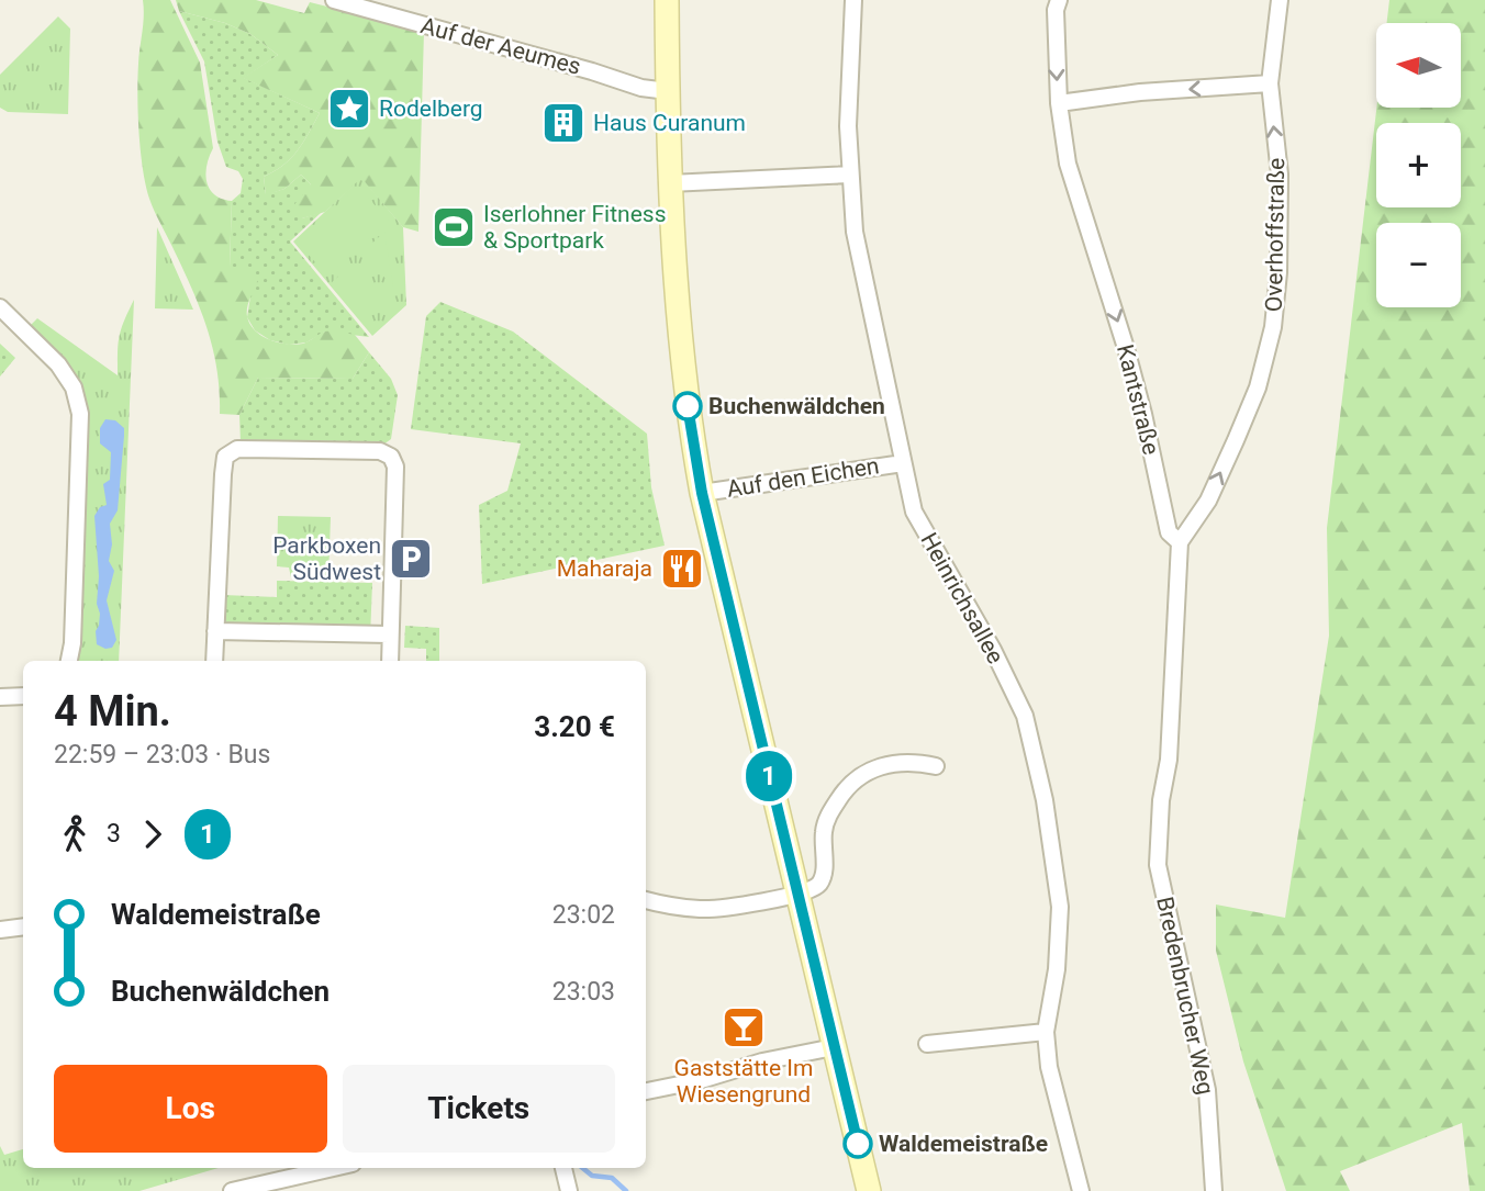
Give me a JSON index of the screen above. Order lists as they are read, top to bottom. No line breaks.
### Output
{"streets":{"street":["Auf der Aeumes","Overhoffstraße","Kantstraße","Auf den Eichen","Heinrichsallee","Bredenbrucher Weg"]},"crossings":[["Overhoffstraße","Kantstraße"],["Kantstraße","Bredenbrucher Weg"],["Auf den Eichen","Heinrichsallee"]],"one_way":["Overhoffstraße","Kantstraße"],"places":{"place":["Rodelberg"],"building":["Haus Curanum"],"sports":["Iserlohner Fitness & Sportpark"],"other":["Buchenwäldchen","Waldemeistraße"],"parking":["Parkboxen Südwest"],"restaurant":["Maharaja"],"bar":["Gaststätte Im Wiesengrund"]},"lines":["bus line 1"],"north":"left","page":{"on_map":"1","map_buttons":["+","−"],"heading":["4 Min.","22:59 – 23:03 · Bus","3.20 €"],"legs":["3","1"],"list":[{"name":"Waldemeistraße","value":"23:02"},{"name":"Buchenwäldchen","value":"23:03"}],"buttons":["Los","Tickets"]}}
